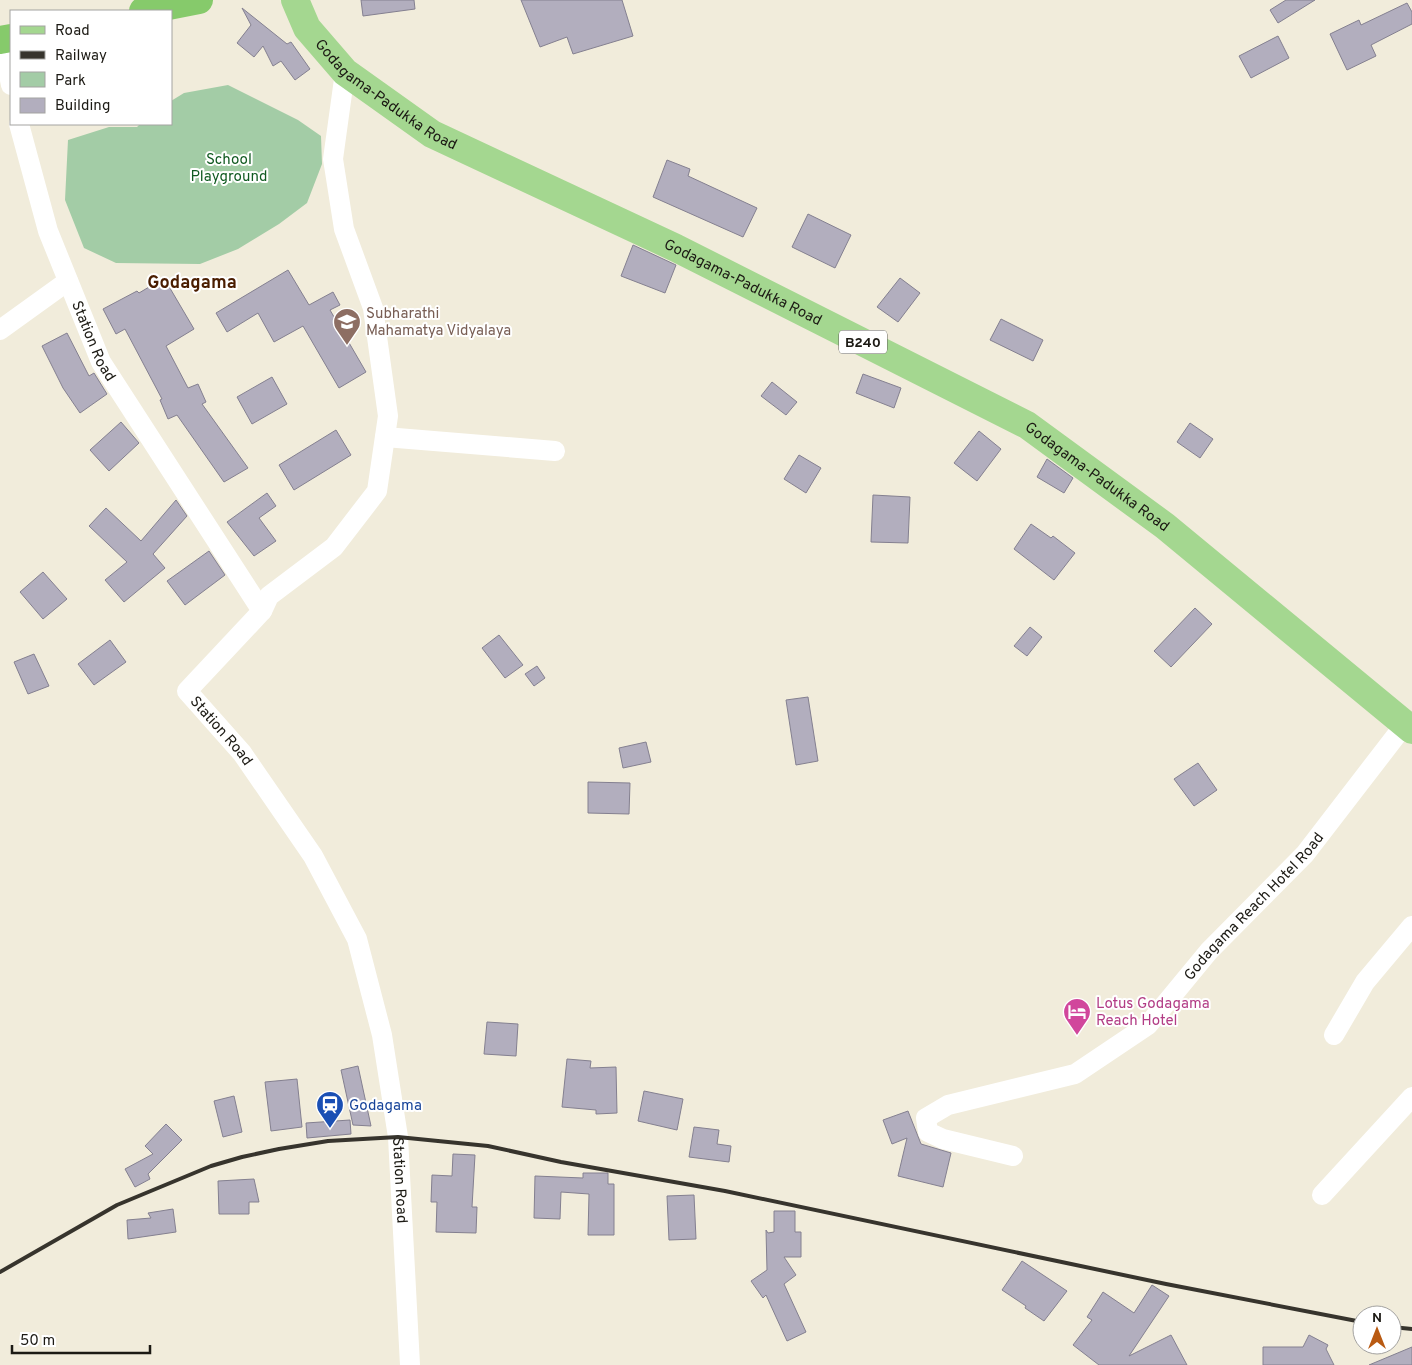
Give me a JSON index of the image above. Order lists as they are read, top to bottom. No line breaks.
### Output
{"streets":{"main road":["Godagama-Padukka Road","B240"],"street":["Station Road","Godagama Reach Hotel Road"]},"crossings":[["Godagama-Padukka Road","Godagama Reach Hotel Road"]],"districts":["Godagama"],"parks":["School Playground"],"places":{"school or university":["Subharathi Mahamatya Vidyalaya"],"hotel":["Lotus Godagama Reach Hotel"],"station":["Godagama"]},"legend":["Road","Railway","Park","Building"],"scale_bar":"50 m","north":"top"}
